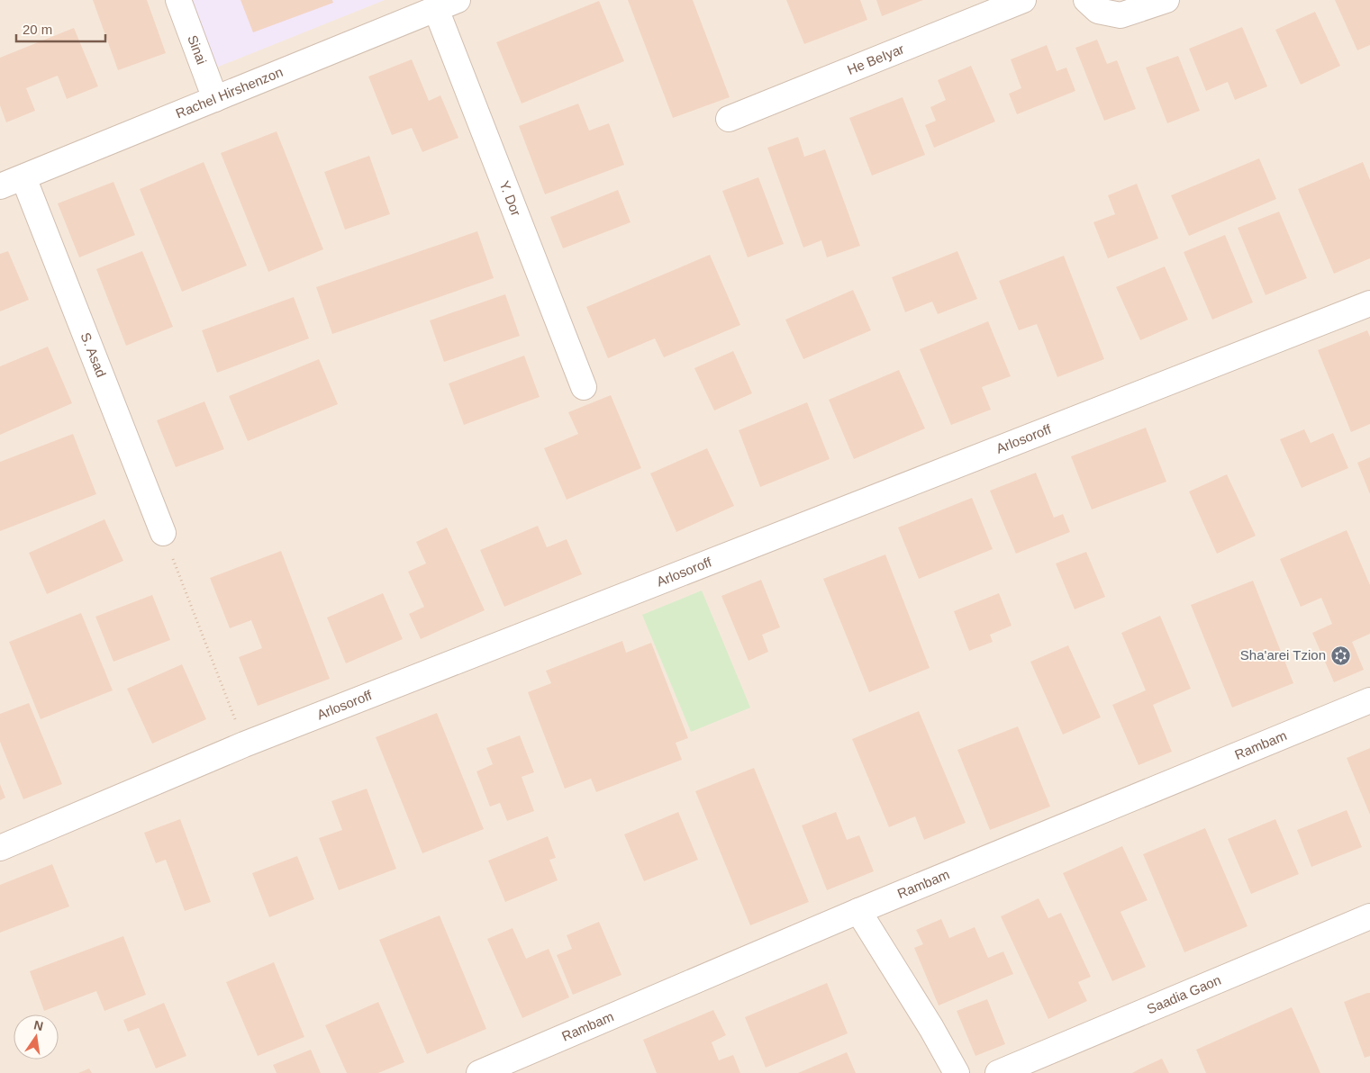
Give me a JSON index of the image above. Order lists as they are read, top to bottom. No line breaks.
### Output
{"streets":{"street":["Sinai","He BeIyar","Rachel Hirshenzon","Y. Dor","S. Asad","Arlosoroff","Rambam","Saadia Gaon"]},"crossings":[["Sinai","Rachel Hirshenzon"],["Rachel Hirshenzon","Y. Dor"],["Rachel Hirshenzon","S. Asad"]],"places":{"synagogue":["Sha'arei Tzion"]},"scale_bar":"20 m","north":"top"}
